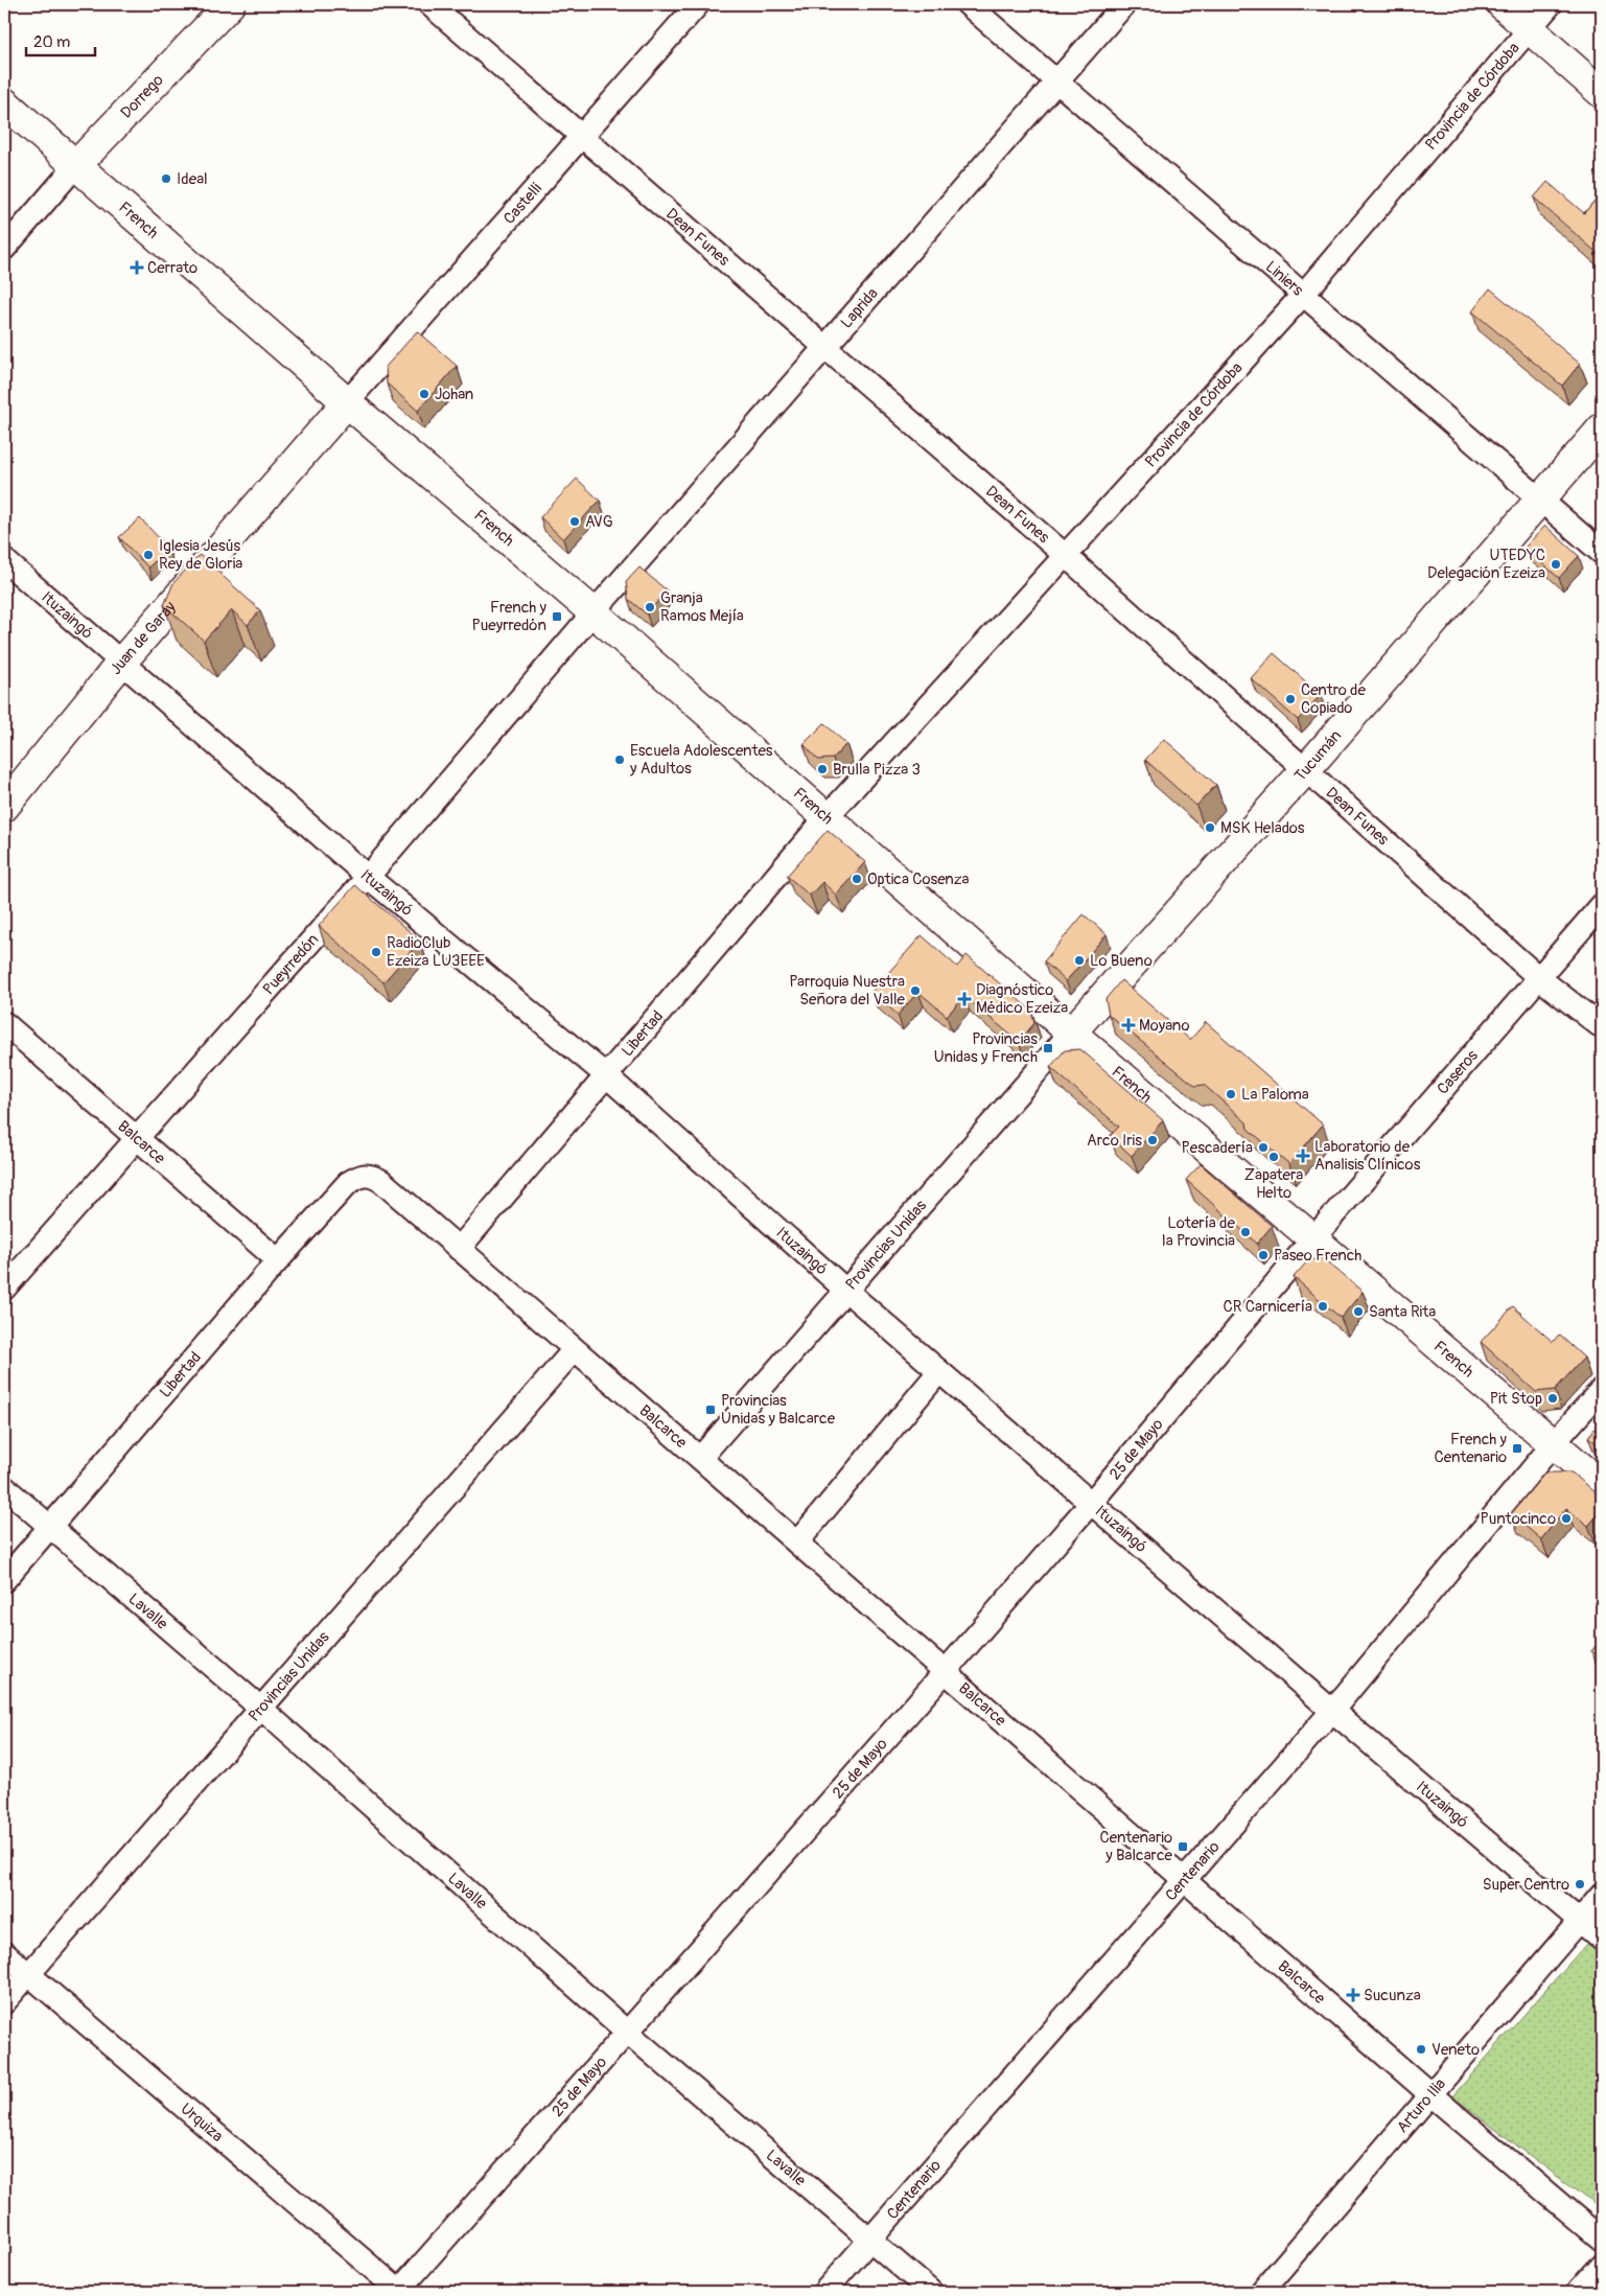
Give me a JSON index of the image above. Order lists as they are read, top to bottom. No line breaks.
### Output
{"streets":{"street":["Dorrego","Provincia de Córdoba","Castelli","French","Dean Funes","Liniers","Laprida","Ituzaingó","Juan de Garay","Tucumán","Pueyrredón","Libertad","Caseros","Balcarce","Provincias Unidas","25 de Mayo","Lavalle","Centenario","Arturo Ilia","Urquiza"]},"crossings":[["Dorrego","French"],["Provincia de Córdoba","French"],["Provincia de Córdoba","Dean Funes"],["Provincia de Córdoba","Liniers"],["Provincia de Córdoba","Libertad"],["Castelli","French"],["Castelli","Dean Funes"],["Castelli","Juan de Garay"],["French","Laprida"],["French","Juan de Garay"],["French","Tucumán"],["French","Pueyrredón"],["French","Libertad"],["French","Caseros"],["French","Provincias Unidas"],["French","25 de Mayo"],["French","Centenario"],["Dean Funes","Laprida"],["Dean Funes","Tucumán"],["Dean Funes","Caseros"],["Liniers","Laprida"],["Liniers","Tucumán"],["Laprida","Pueyrredón"],["Ituzaingó","Juan de Garay"],["Ituzaingó","Pueyrredón"],["Ituzaingó","Libertad"],["Ituzaingó","Provincias Unidas"],["Ituzaingó","25 de Mayo"],["Ituzaingó","Centenario"],["Ituzaingó","Arturo Ilia"],["Tucumán","Provincias Unidas"],["Pueyrredón","Balcarce"],["Libertad","Balcarce"],["Libertad","Lavalle"],["Caseros","25 de Mayo"],["Balcarce","Provincias Unidas"],["Balcarce","25 de Mayo"],["Balcarce","Centenario"],["Balcarce","Arturo Ilia"],["Provincias Unidas","Lavalle"],["Provincias Unidas","Urquiza"],["25 de Mayo","Lavalle"],["25 de Mayo","Urquiza"],["Lavalle","Centenario"]],"places":{"other":["Ideal","Johan","AVG","Iglesia Jesús Rey de Gloria","UTEDYC Delegación Ezeiza","Granja Ramos Mejía","Centro de Copiado","Escuela Adolescentes y Adultos","Brulla Pizza 3","MSK Helados","Optica Cosenza","RadioClub Ezeiza LU3EEE","Lo Bueno","Parroquia Nuestra Señora del Valle","La Paloma","Arco Iris","Pescadería","Zapatera Helto","Lotería de la Provincia","Paseo French","CR Carnicería","Santa Rita","Pit Stop","Puntocinco","Super Centro","Veneto"],"health":["Cerrato","Diagnóstico Médico Ezeiza","Moyano","Laboratorio de Analisis Clínicos","Sucunza"],"transit":["French y Pueyrredón","Provincias Unidas y French","Provincias Unidas y Balcarce","French y Centenario","Centenario y Balcarce"]},"scale_bar":"20 m"}
